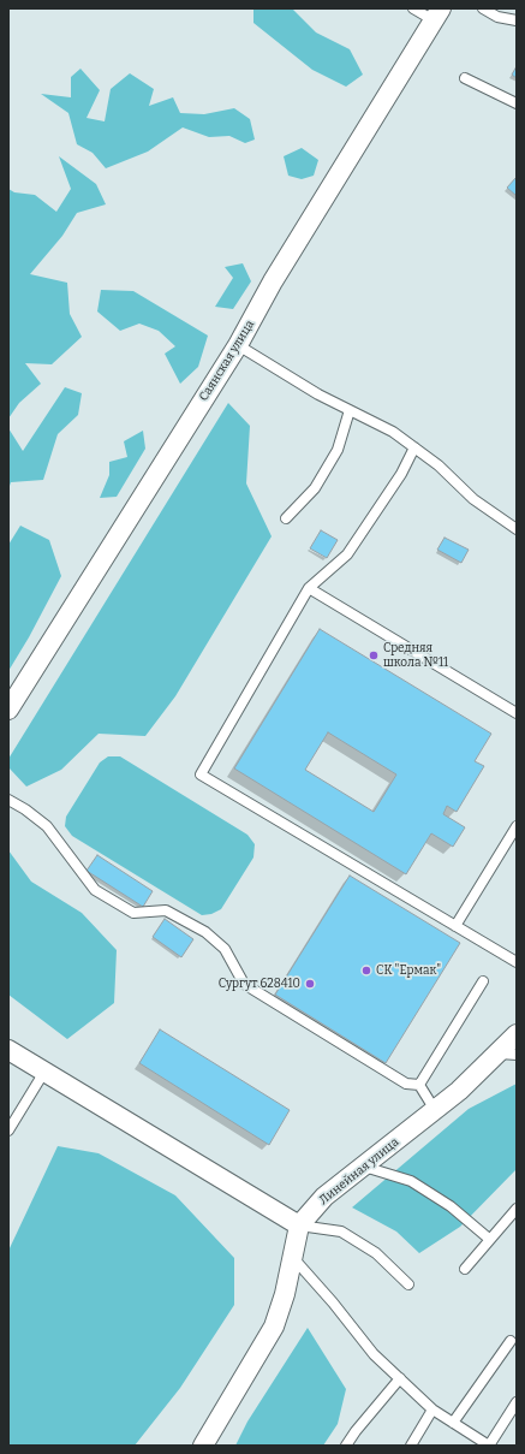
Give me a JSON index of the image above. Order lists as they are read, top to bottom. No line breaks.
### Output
{"streets":{"street":["Саянская улица","Линейная улица"]},"places":["Средняя школа №11","СК \"Ермак\"","Сургут 628410"]}
